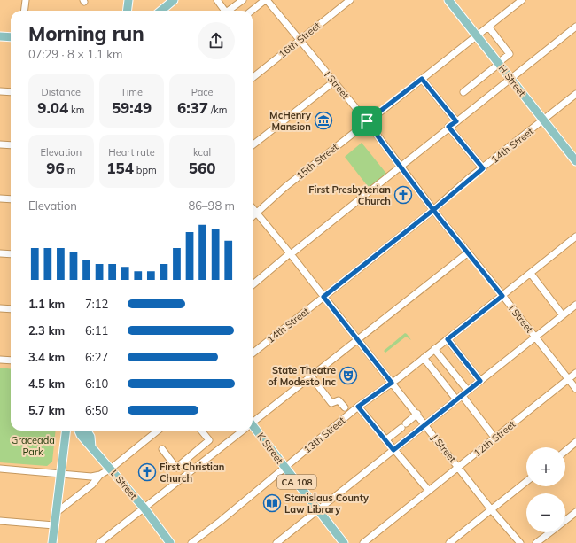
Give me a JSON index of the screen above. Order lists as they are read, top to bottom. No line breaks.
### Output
{"streets":{"main road":["H Street","K Street","CA 108","L Street"],"street":["16th Street","I Street","14th Street","15th Street","13th Street","12th Street","J Street"]},"crossings":[["16th Street","I Street"],["H Street","14th Street"],["H Street","15th Street"],["I Street","14th Street"],["I Street","15th Street"],["I Street","13th Street"],["I Street","12th Street"],["14th Street","J Street"],["15th Street","J Street"],["13th Street","K Street"],["13th Street","J Street"],["12th Street","J Street"]],"parks":["Graceada Park"],"places":{"museum":["McHenry Mansion"],"church":["First Presbyterian Church","First Christian Church"],"theatre":["State Theatre of Modesto Inc"],"library":["Stanislaus County Law Library"]},"page":{"heading":["Morning run","07:29 · 8 × 1.1 km"],"stats":[["Distance","9.04 km"],["Time","59:49"],["Pace","6:37 /km"],["Elevation","96 m"],["Heart rate","154 bpm"],["kcal","560"]],"chart":["Elevation","86–98 m"],"list":[{"name":"1.1 km","note":"7:12"},{"name":"2.3 km","note":"6:11"},{"name":"3.4 km","note":"6:27"},{"name":"4.5 km","note":"6:10"},{"name":"5.7 km","note":"6:50"}],"map_buttons":["+","−"]}}
